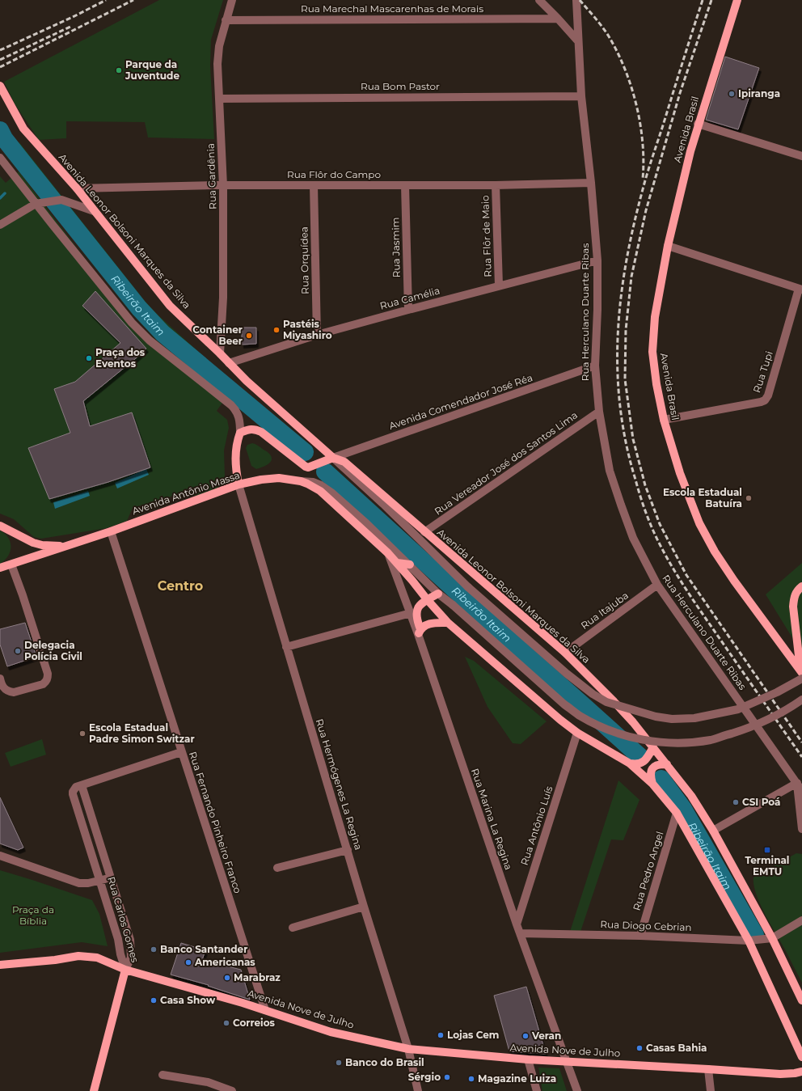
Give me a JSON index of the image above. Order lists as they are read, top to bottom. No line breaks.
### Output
{"streets":{"main road":["Avenida Brasil","Avenida Leonor Bolsoni Marques da Silva","Avenida Antônio Massa","Avenida Nove de Julho"],"street":["Rua Marechal Mascarenhas de Morais","Rua Bom Pastor","Rua Flôr do Campo","Rua Gardênia","Rua Flôr de Maio","Rua Jasmim","Rua Orquídea","Rua Camélia","Rua Herculano Duarte Ribas","Rua Tupi","Avenida Comendador José Réa","Rua Vereador José dos Santos Lima","Rua Itajuba","Rua Hermógenes La Regina","Rua Marina La Regina","Rua Fernando Pinheiro Franco","Rua Antônio Luís","Rua Pedro Angel","Rua Carlos Gomes","Rua Diogo Cebrian"]},"crossings":[["Rua Marechal Mascarenhas de Morais","Rua Gardênia"],["Rua Bom Pastor","Rua Gardênia"],["Rua Bom Pastor","Rua Herculano Duarte Ribas"],["Avenida Brasil","Avenida Leonor Bolsoni Marques da Silva"],["Avenida Brasil","Rua Tupi"],["Rua Flôr do Campo","Rua Gardênia"],["Rua Flôr do Campo","Avenida Leonor Bolsoni Marques da Silva"],["Rua Flôr do Campo","Rua Flôr de Maio"],["Rua Flôr do Campo","Rua Jasmim"],["Rua Flôr do Campo","Rua Orquídea"],["Rua Flôr do Campo","Rua Herculano Duarte Ribas"],["Rua Gardênia","Avenida Leonor Bolsoni Marques da Silva"],["Avenida Leonor Bolsoni Marques da Silva","Rua Camélia"],["Avenida Leonor Bolsoni Marques da Silva","Avenida Comendador José Réa"],["Avenida Leonor Bolsoni Marques da Silva","Rua Vereador José dos Santos Lima"],["Avenida Leonor Bolsoni Marques da Silva","Rua Itajuba"],["Avenida Leonor Bolsoni Marques da Silva","Rua Diogo Cebrian"],["Rua Flôr de Maio","Rua Camélia"],["Rua Jasmim","Rua Camélia"],["Rua Orquídea","Rua Camélia"],["Rua Camélia","Rua Herculano Duarte Ribas"],["Rua Herculano Duarte Ribas","Avenida Comendador José Réa"],["Rua Herculano Duarte Ribas","Rua Vereador José dos Santos Lima"],["Rua Herculano Duarte Ribas","Rua Itajuba"],["Avenida Antônio Massa","Rua Hermógenes La Regina"],["Avenida Antônio Massa","Rua Marina La Regina"],["Avenida Antônio Massa","Rua Fernando Pinheiro Franco"],["Rua Hermógenes La Regina","Avenida Nove de Julho"],["Rua Marina La Regina","Rua Antônio Luís"],["Rua Marina La Regina","Rua Diogo Cebrian"],["Rua Marina La Regina","Avenida Nove de Julho"],["Rua Fernando Pinheiro Franco","Avenida Nove de Julho"],["Rua Pedro Angel","Rua Diogo Cebrian"],["Rua Carlos Gomes","Avenida Nove de Julho"]],"districts":["Centro"],"water":["Ribeirão Itaim"],"parks":["Praça da Bíblia"],"places":{"other":["Parque da Juventude","Ipiranga","Pastéis Miyashiro","Container Beer","Praça dos Eventos","Escola Estadual Batuíra","Delegacia Polícia Civil","Escola Estadual Padre Simon Switzar","CSI Poá","Banco Santander","Americanas","Marabraz","Casa Show","Correios","Lojas Cem","Veran","Casas Bahia","Banco do Brasil","Sérgio","Magazine Luiza"],"transit":["Terminal EMTU"]}}
